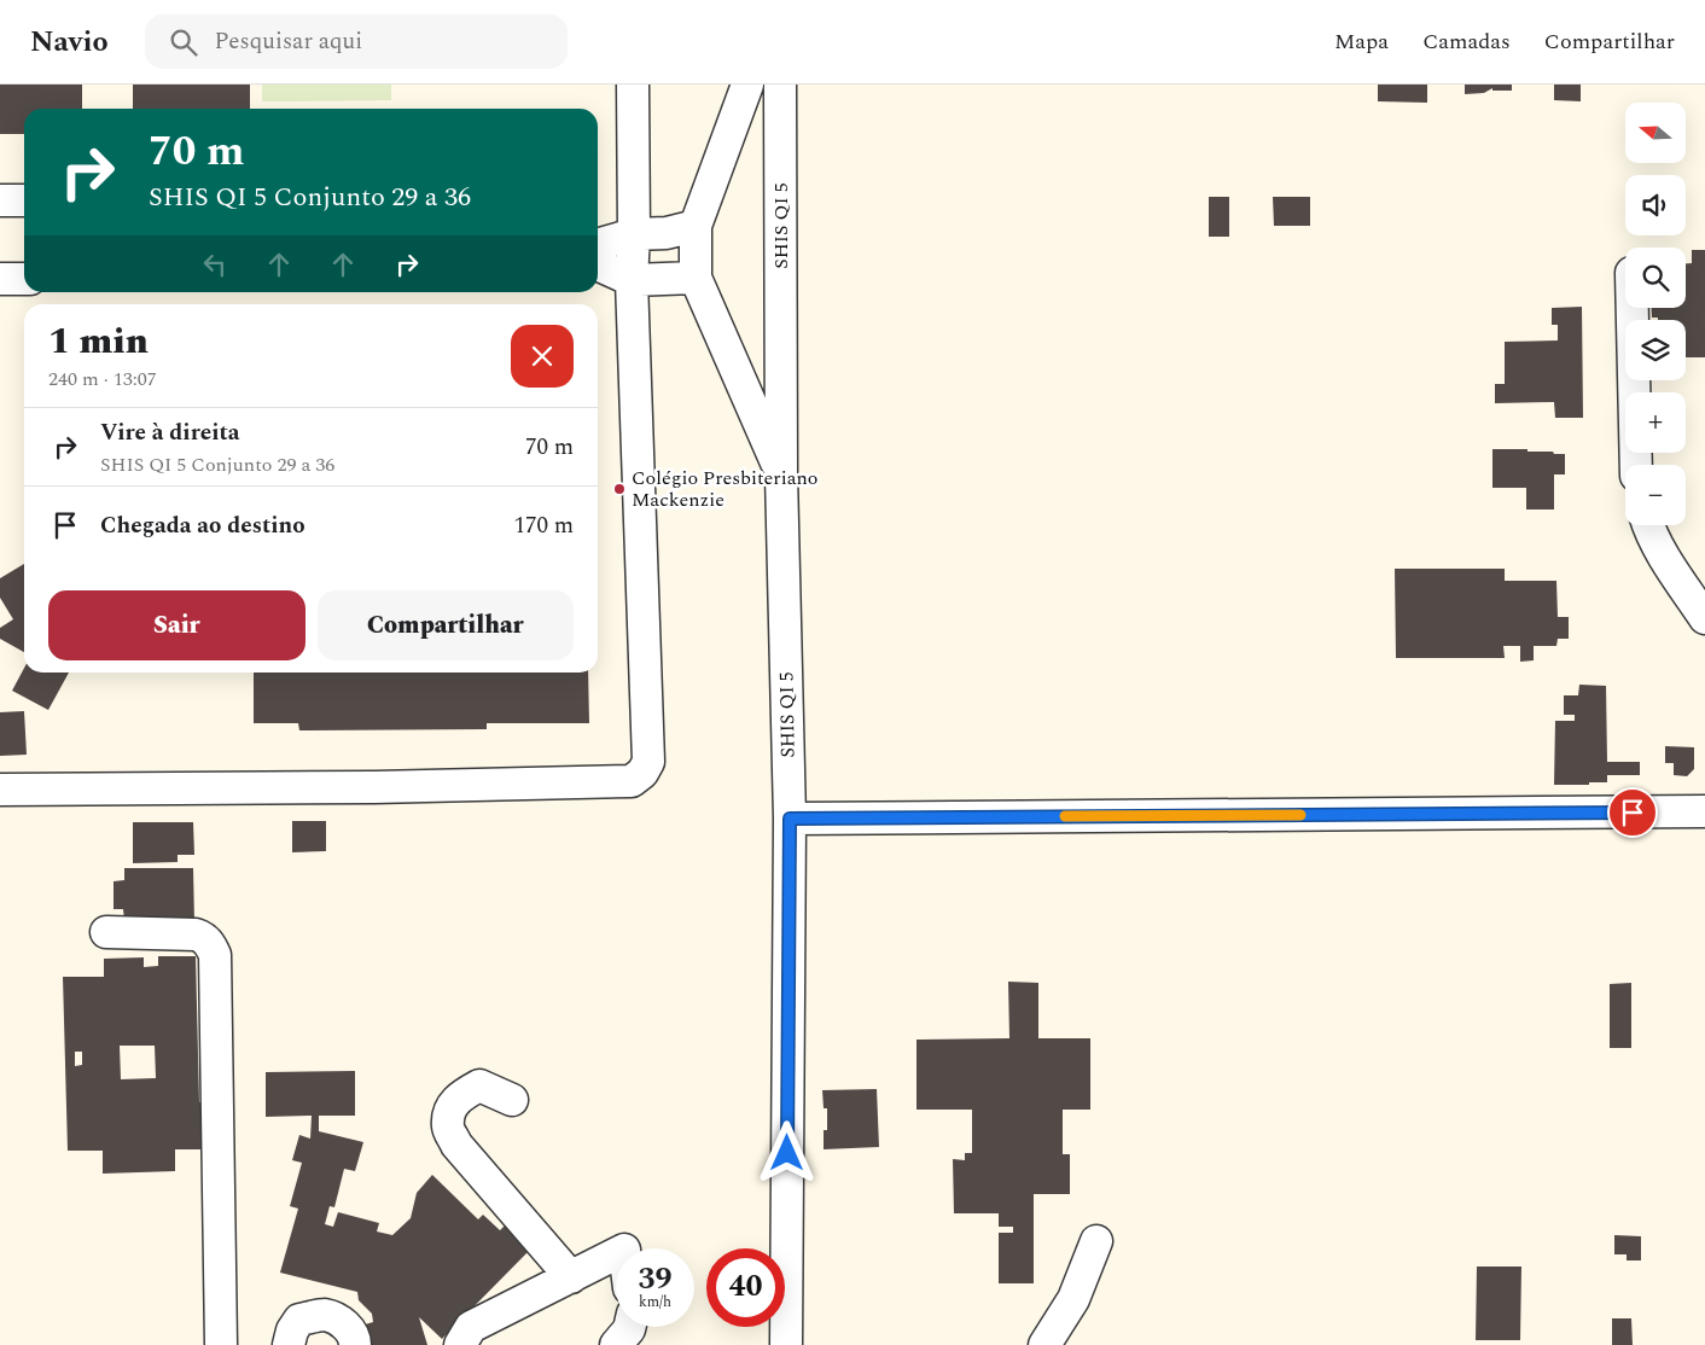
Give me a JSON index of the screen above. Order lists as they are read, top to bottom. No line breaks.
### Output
{"streets":{"street":["SHIS QI 5"]},"places":["Colégio Presbiteriano Mackenzie"],"north":"left","page":{"header":"Navio","search":"Pesquisar aqui","nav":["Mapa","Camadas","Compartilhar"],"map_buttons":["+","−"],"turn":["70 m","SHIS QI 5 Conjunto 29 a 36"],"heading":["1 min","240 m · 13:07"],"list":[{"name":"Vire à direita","note":"SHIS QI 5 Conjunto 29 a 36","value":"70 m"},{"name":"Chegada ao destino","value":"170 m"}],"buttons":["Sair","Compartilhar"],"speed":"39 km/h","limit":"40"}}
